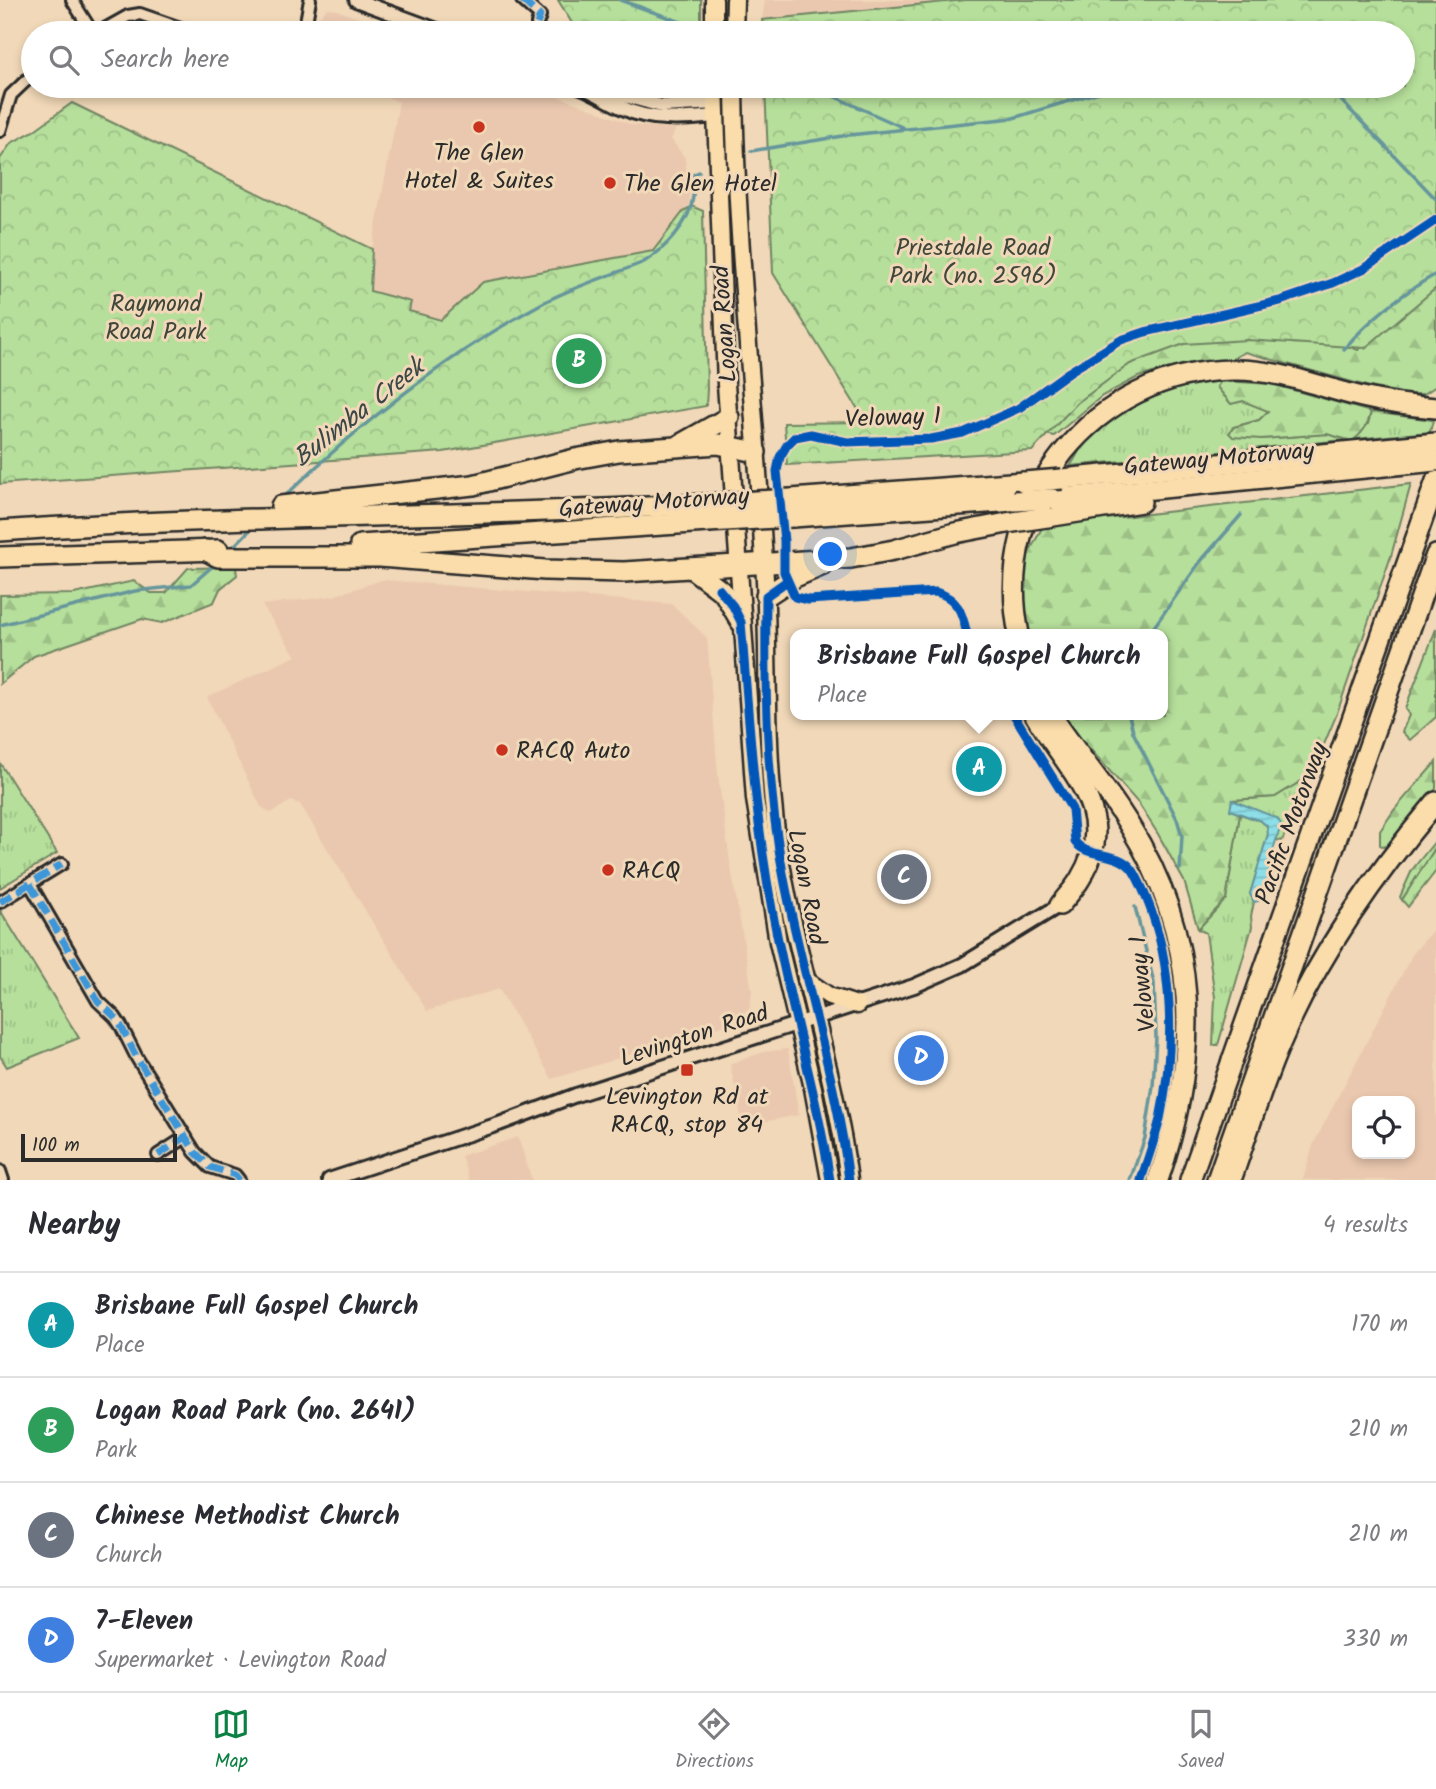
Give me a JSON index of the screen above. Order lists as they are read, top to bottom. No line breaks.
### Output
{"streets":{"highway":["Gateway Motorway","Pacific Motorway"],"main road":["Logan Road"],"street":["Levington Road"],"cycle path":["Veloway 1"]},"crossings":[["Logan Road","Levington Road"]],"water":["Bulimba Creek"],"parks":["Priestdale Road Park (no. 2596)","Raymond Road Park"],"places":{"other":["The Glen Hotel & Suites","The Glen Hotel","RACQ Auto","RACQ"],"transit":["Levington Rd at RACQ, stop 84"]},"scale_bar":"100 m","page":{"search":"Search here","pins":["B","A","C","D"],"popup":["Brisbane Full Gospel Church","Place"],"scale":"100 m","heading":["Nearby","4 results"],"list":[{"mark":"A","name":"Brisbane Full Gospel Church","note":"Place","value":"170 m"},{"mark":"B","name":"Logan Road Park (no. 2641)","note":"Park","value":"210 m"},{"mark":"C","name":"Chinese Methodist Church","note":"Church","value":"210 m"},{"mark":"D","name":"7-Eleven","note":"Supermarket · Levington Road","value":"330 m"}],"nav":["Map","Directions","Saved"]}}
